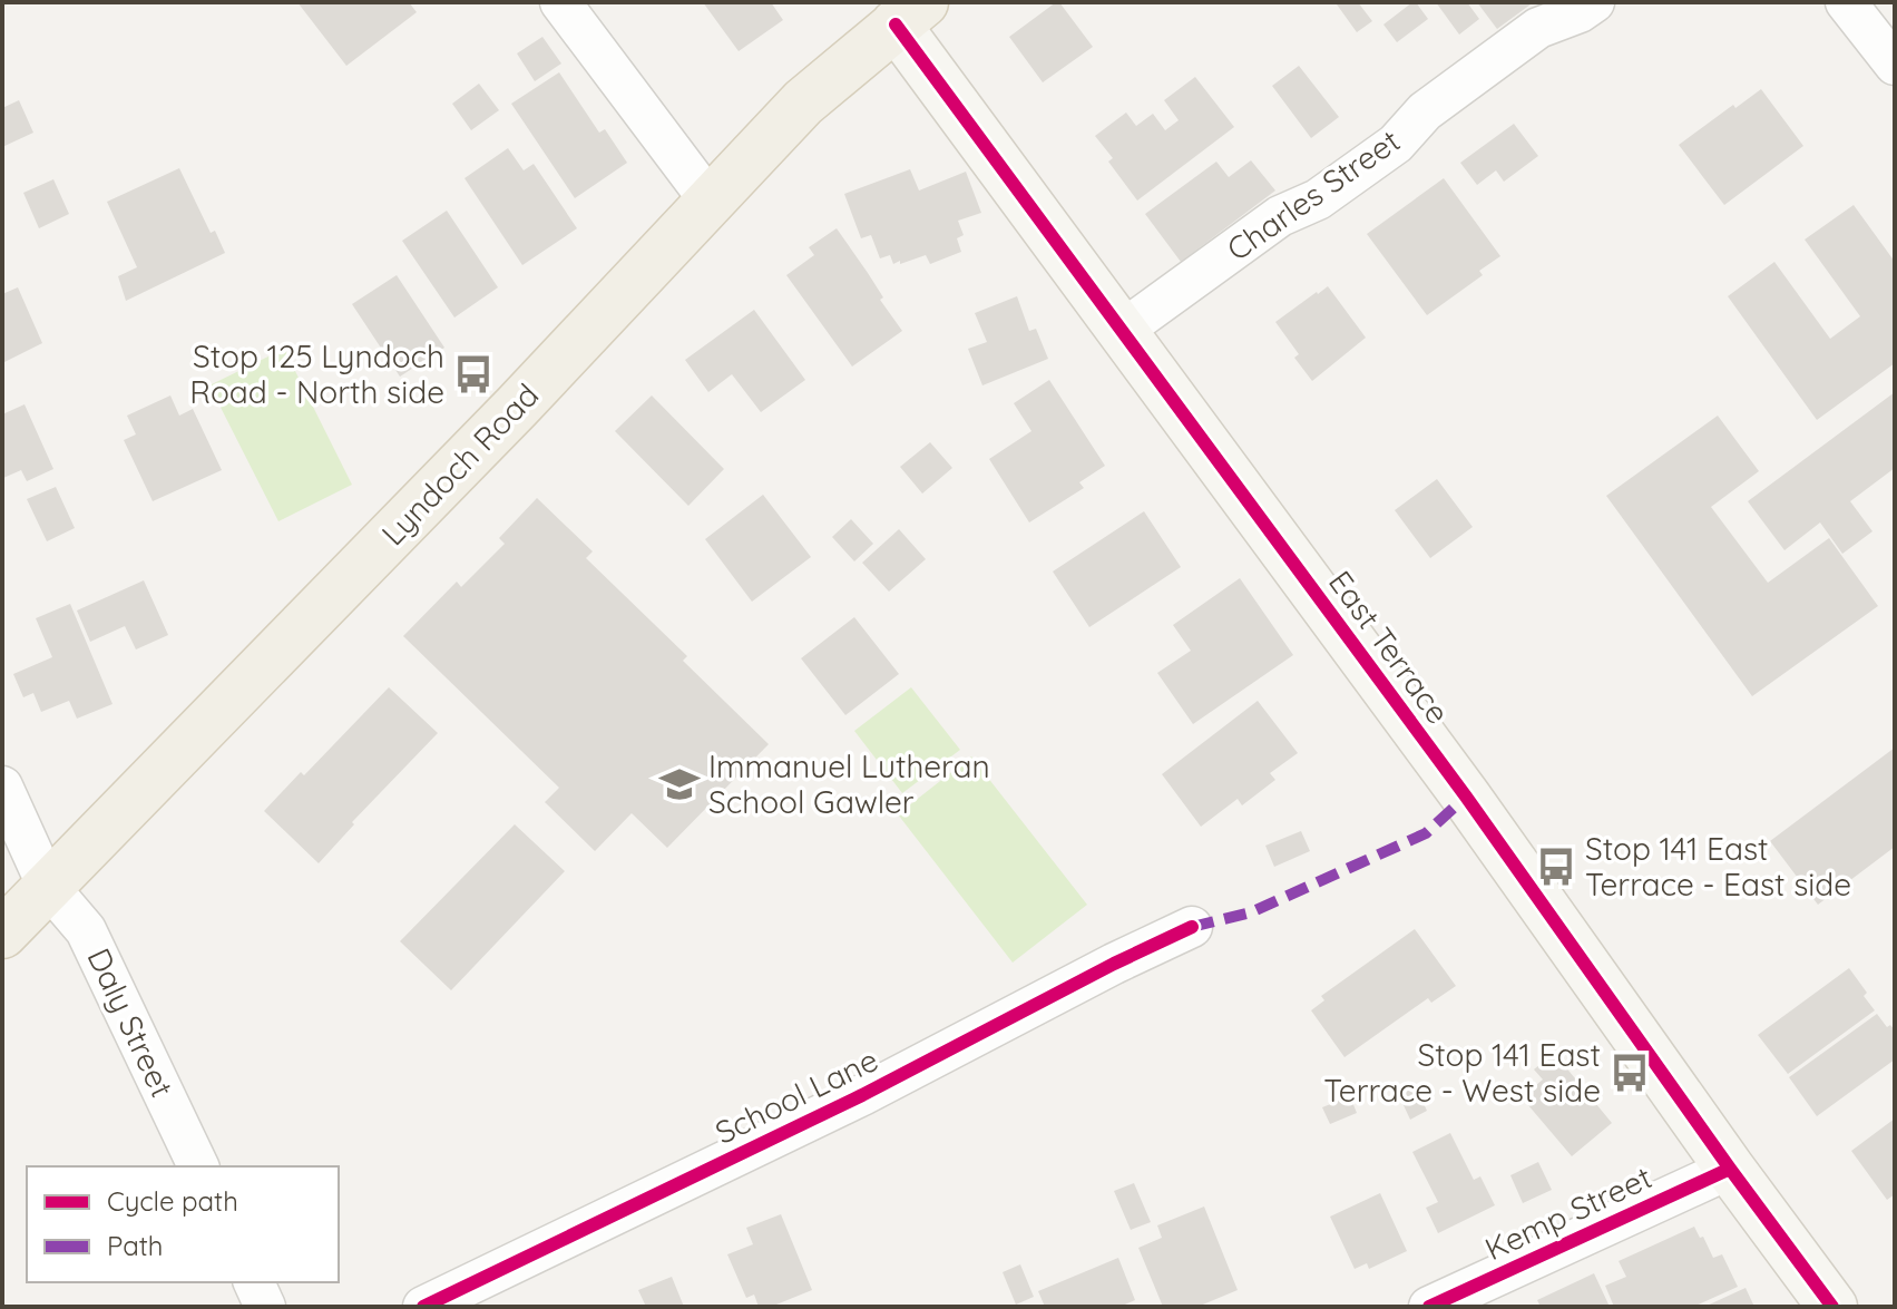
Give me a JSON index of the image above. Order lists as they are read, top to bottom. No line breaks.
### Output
{"streets":{"main road":["Lyndoch Road"],"street":["Charles Street","East Terrace","Daly Street","School Lane","Kemp Street"]},"crossings":[["Charles Street","East Terrace"],["Lyndoch Road","East Terrace"],["Lyndoch Road","Daly Street"],["East Terrace","Kemp Street"]],"places":{"bus stop":["Stop 125 Lyndoch Road - North side","Stop 141 East Terrace - East side","Stop 141 East Terrace - West side"],"school or university":["Immanuel Lutheran School Gawler"]},"legend":["Cycle path","Path"]}
